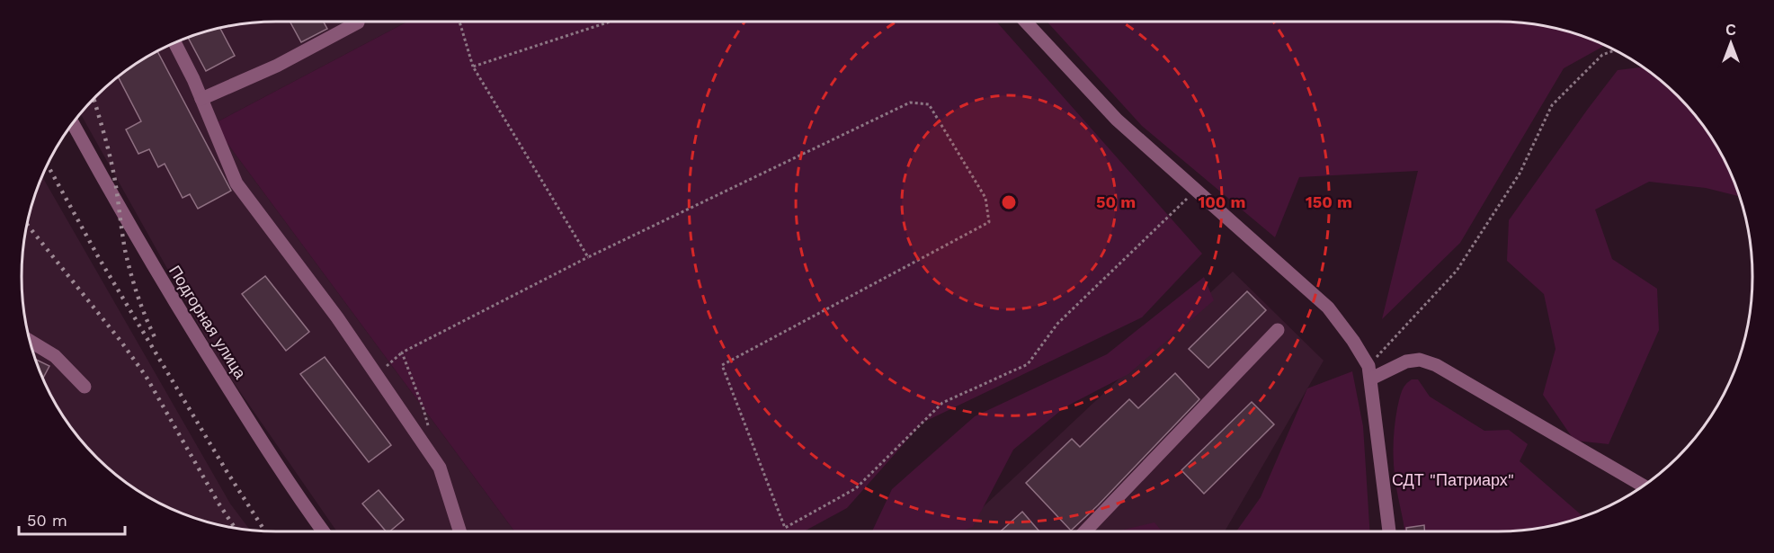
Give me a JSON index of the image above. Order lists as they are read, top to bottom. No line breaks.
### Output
{"streets":{"street":["Подгорная улица"]},"parks":["СДТ \"Патриарх\""],"scale_bar":"50 m","north":"top","rings":["50 m","100 m","150 m"]}
